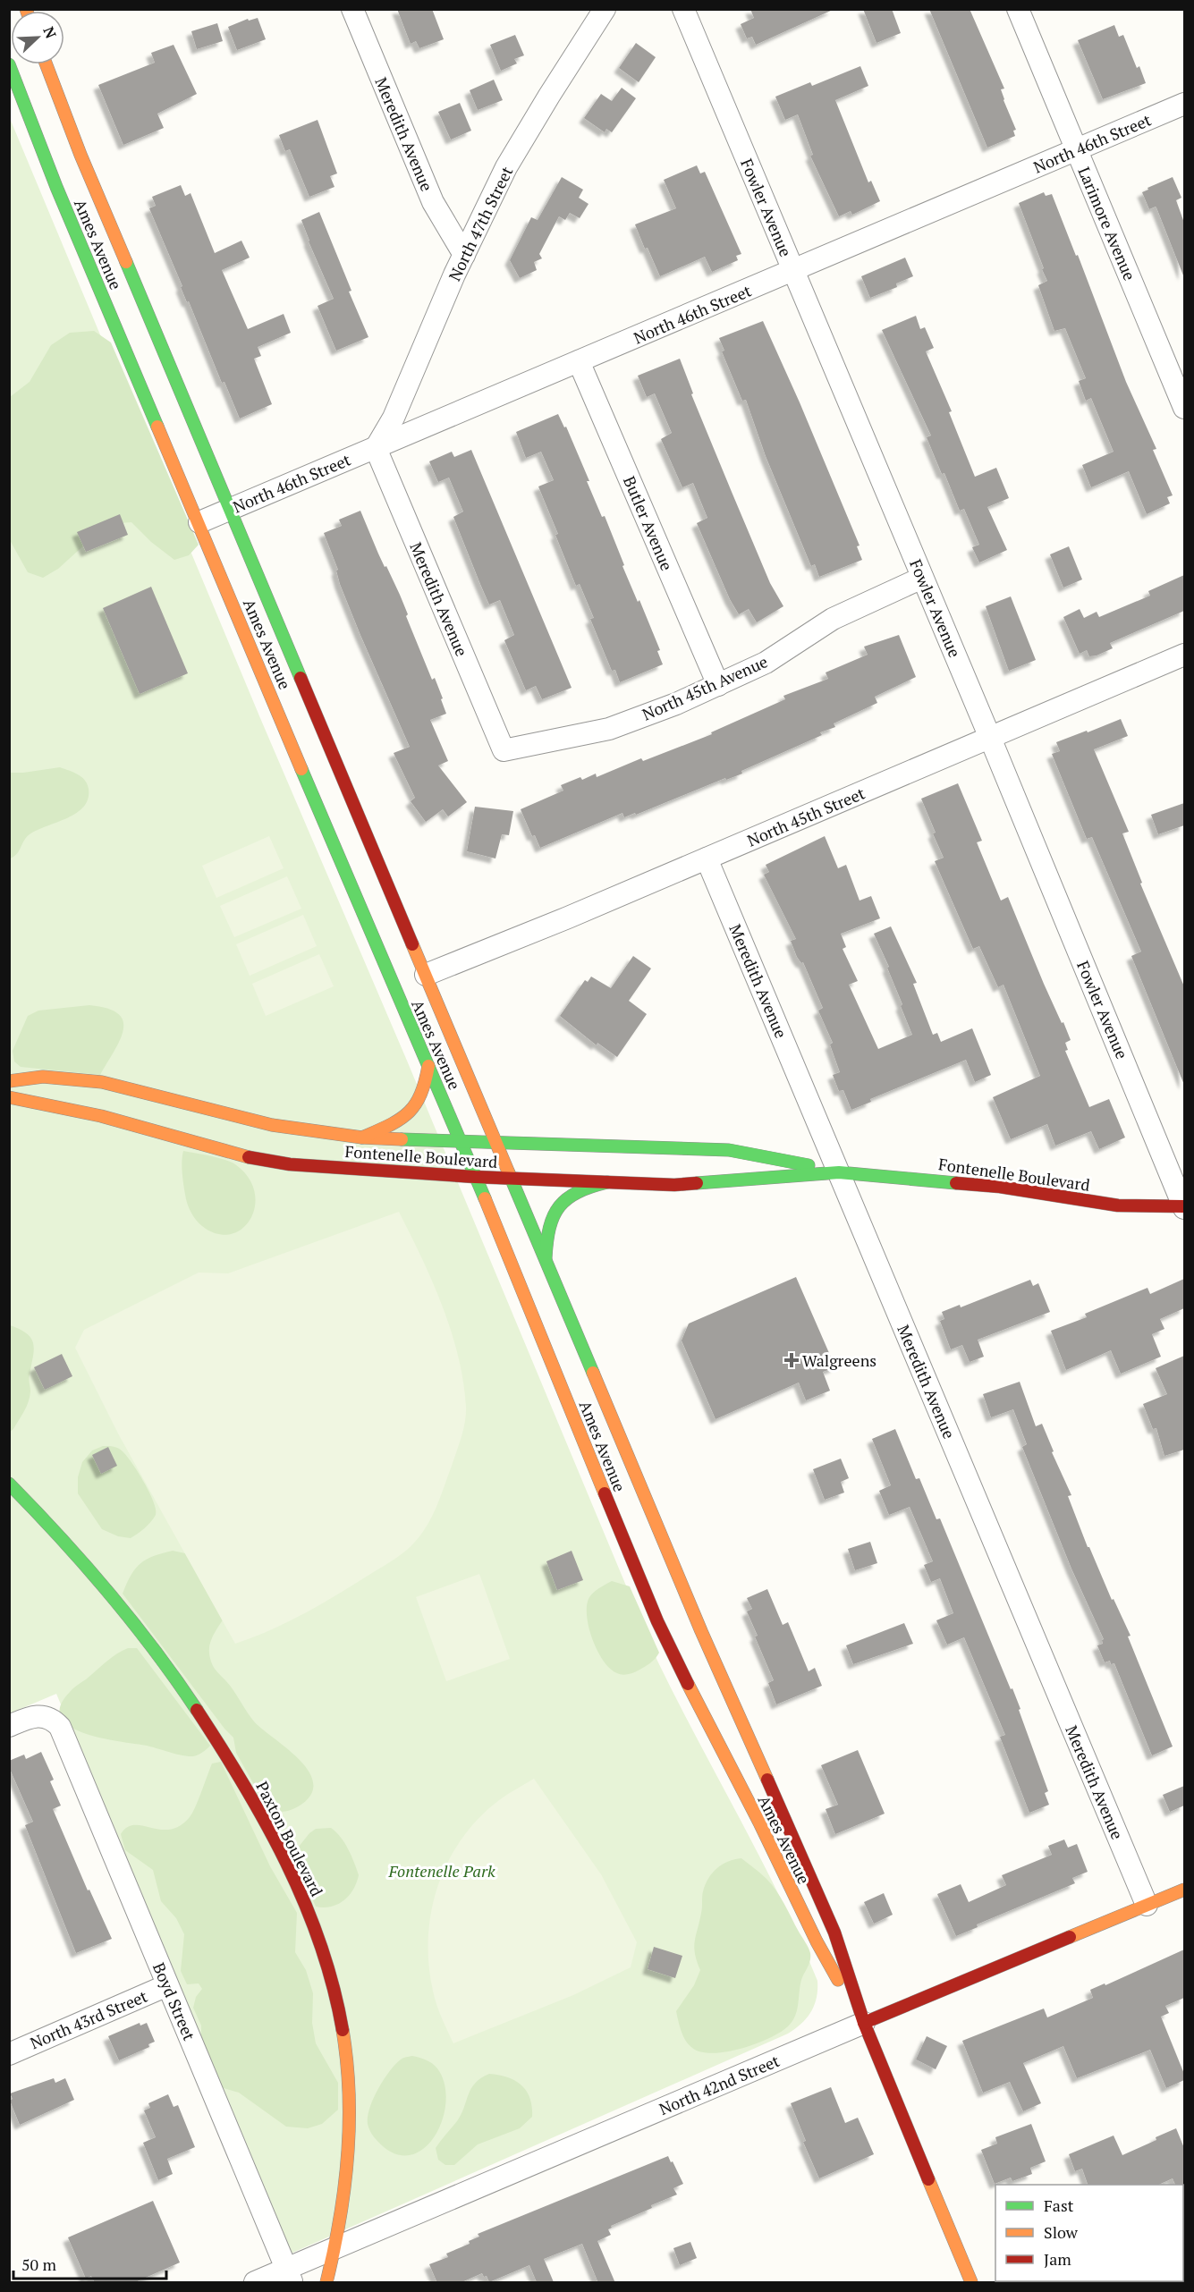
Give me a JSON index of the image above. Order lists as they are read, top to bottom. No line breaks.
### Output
{"streets":{"main road":["Ames Avenue","Fontenelle Boulevard","Paxton Boulevard","North 42nd Street"],"street":["Meredith Avenue","North 46th Street","Fowler Avenue","North 47th Street","Larimore Avenue","Butler Avenue","North 45th Avenue","North 45th Street","Boyd Street","North 43rd Street"]},"crossings":[["Meredith Avenue","North 46th Street"],["Meredith Avenue","North 47th Street"],["Meredith Avenue","North 45th Avenue"],["Meredith Avenue","North 45th Street"],["Meredith Avenue","Fontenelle Boulevard"],["Meredith Avenue","North 42nd Street"],["North 46th Street","Fowler Avenue"],["North 46th Street","North 47th Street"],["North 46th Street","Larimore Avenue"],["North 46th Street","Ames Avenue"],["North 46th Street","Butler Avenue"],["Fowler Avenue","North 45th Avenue"],["Fowler Avenue","North 45th Street"],["Fowler Avenue","Fontenelle Boulevard"],["Ames Avenue","North 45th Street"],["Ames Avenue","Fontenelle Boulevard"],["Ames Avenue","North 42nd Street"],["Butler Avenue","North 45th Avenue"],["Paxton Boulevard","North 42nd Street"],["Boyd Street","North 43rd Street"],["Boyd Street","North 42nd Street"]],"parks":["Fontenelle Park"],"places":{"health":["Walgreens"]},"legend":["Fast","Slow","Jam"],"scale_bar":"50 m","north":"top right"}
